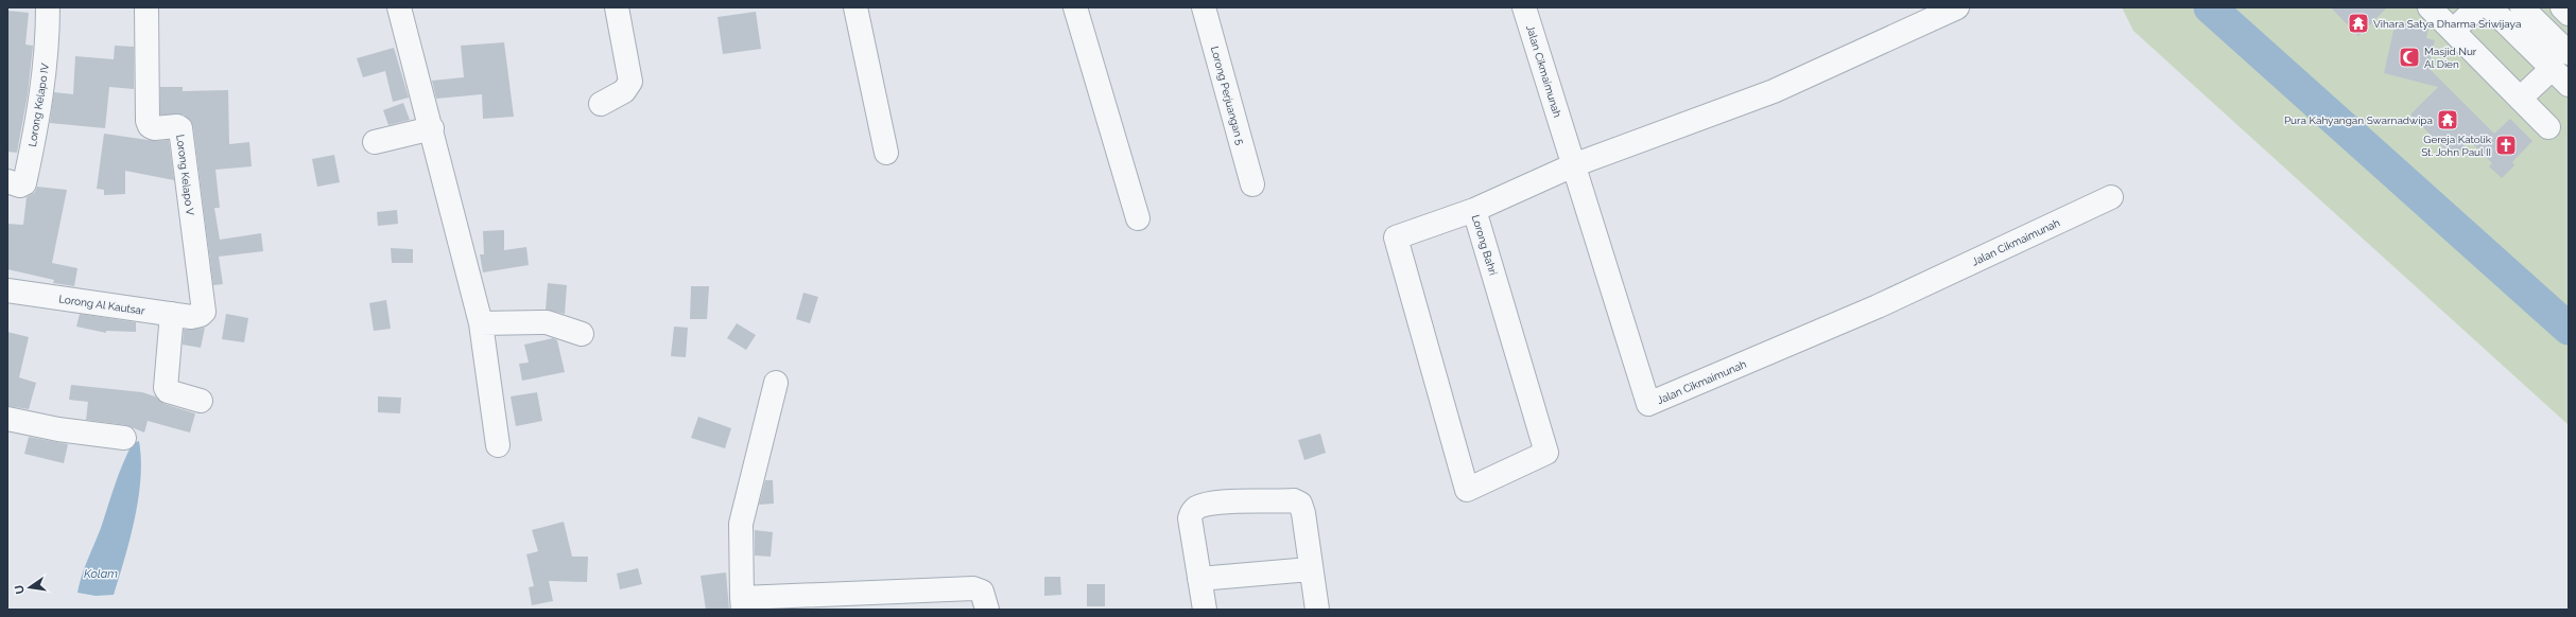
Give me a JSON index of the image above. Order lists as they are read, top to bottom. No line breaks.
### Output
{"streets":{"street":["Jalan Cikmaimunah","Lorong Perjuangan 5","Lorong Kelapo IV","Lorong Kelapo V","Lorong Bahri","Lorong Al Kautsar"]},"crossings":[["Lorong Kelapo V","Lorong Al Kautsar"]],"water":["Kolam"],"places":{"temple":["Vihara Satya Dharma Sriwijaya","Pura Kahyangan Swarnadwipa"],"mosque":["Masjid Nur Al Dien"],"church":["Gereja Katolik St. John Paul II"]},"north":"left"}
